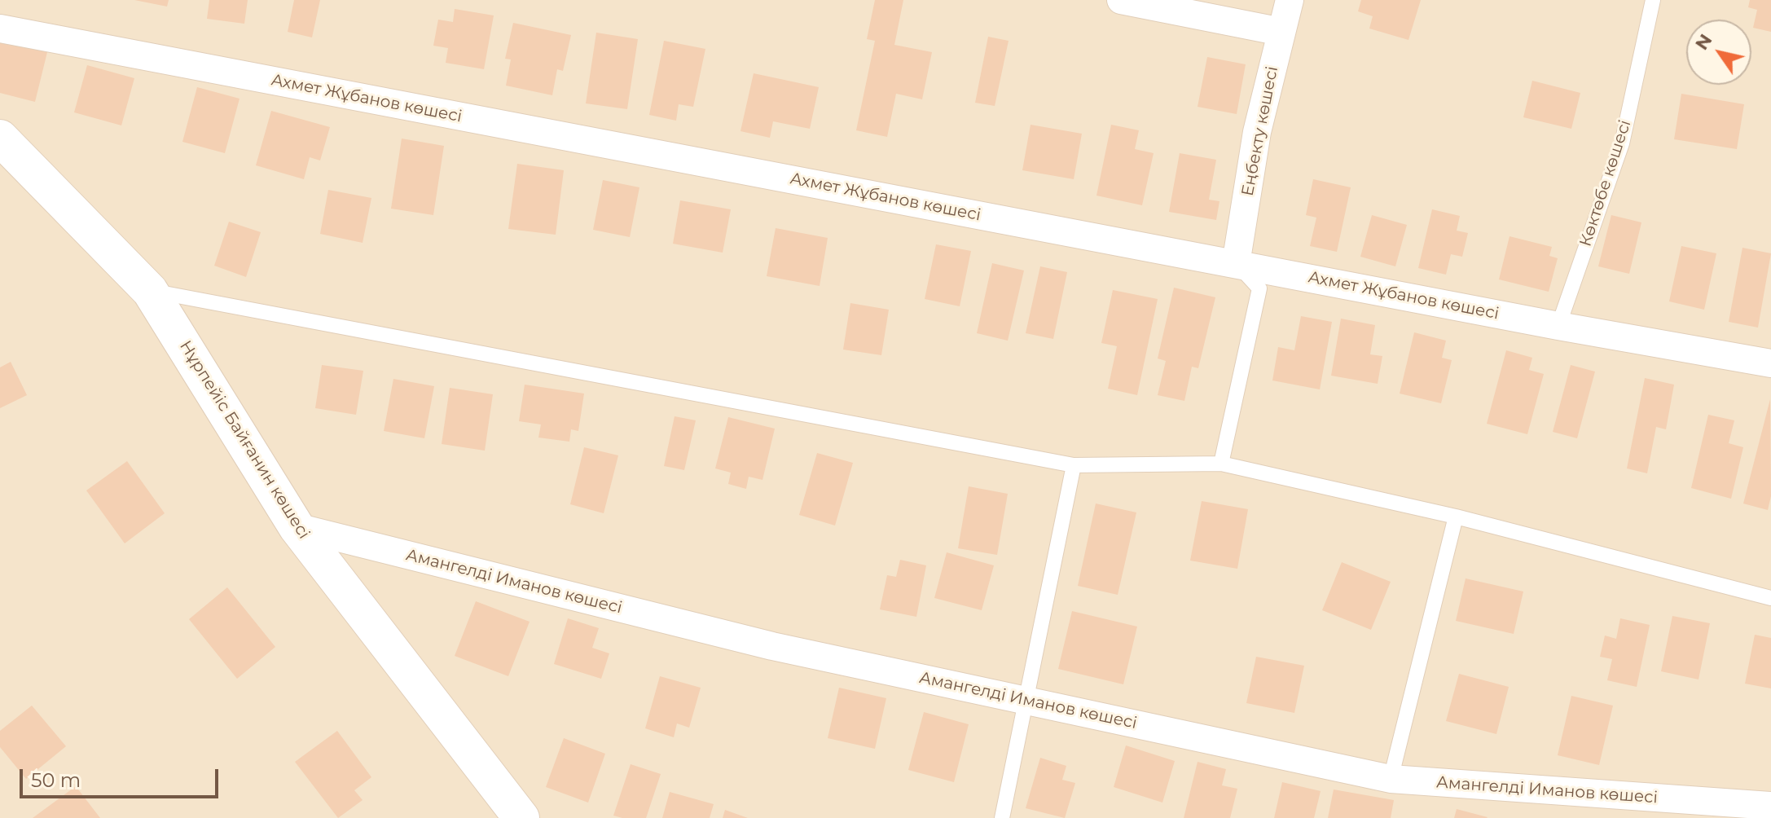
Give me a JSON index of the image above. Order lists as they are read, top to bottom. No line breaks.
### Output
{"streets":{"street":["Ахмет Жұбанов көшесі","Еңбекту көшесі","Нұрпейіс Байғанин көшесі","Амангелді Иманов көшесі"],"lane":["Көктөбе көшесі"]},"crossings":[["Ахмет Жұбанов көшесі","Еңбекту көшесі"],["Ахмет Жұбанов көшесі","Көктөбе көшесі"],["Нұрпейіс Байғанин көшесі","Амангелді Иманов көшесі"]],"scale_bar":"50 m","north":"top left"}
